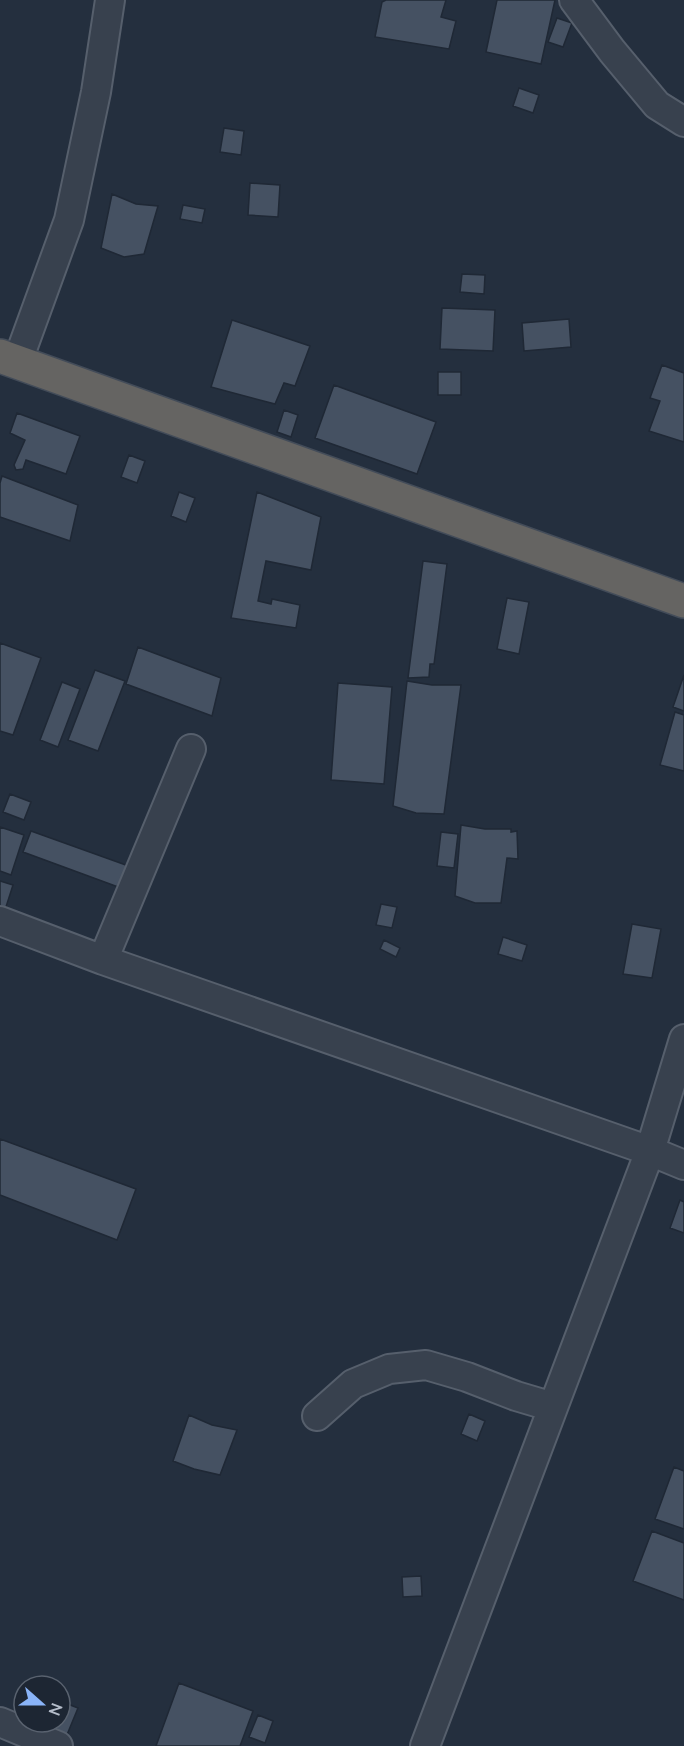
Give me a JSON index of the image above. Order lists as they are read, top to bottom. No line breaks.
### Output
{"north":"right"}
